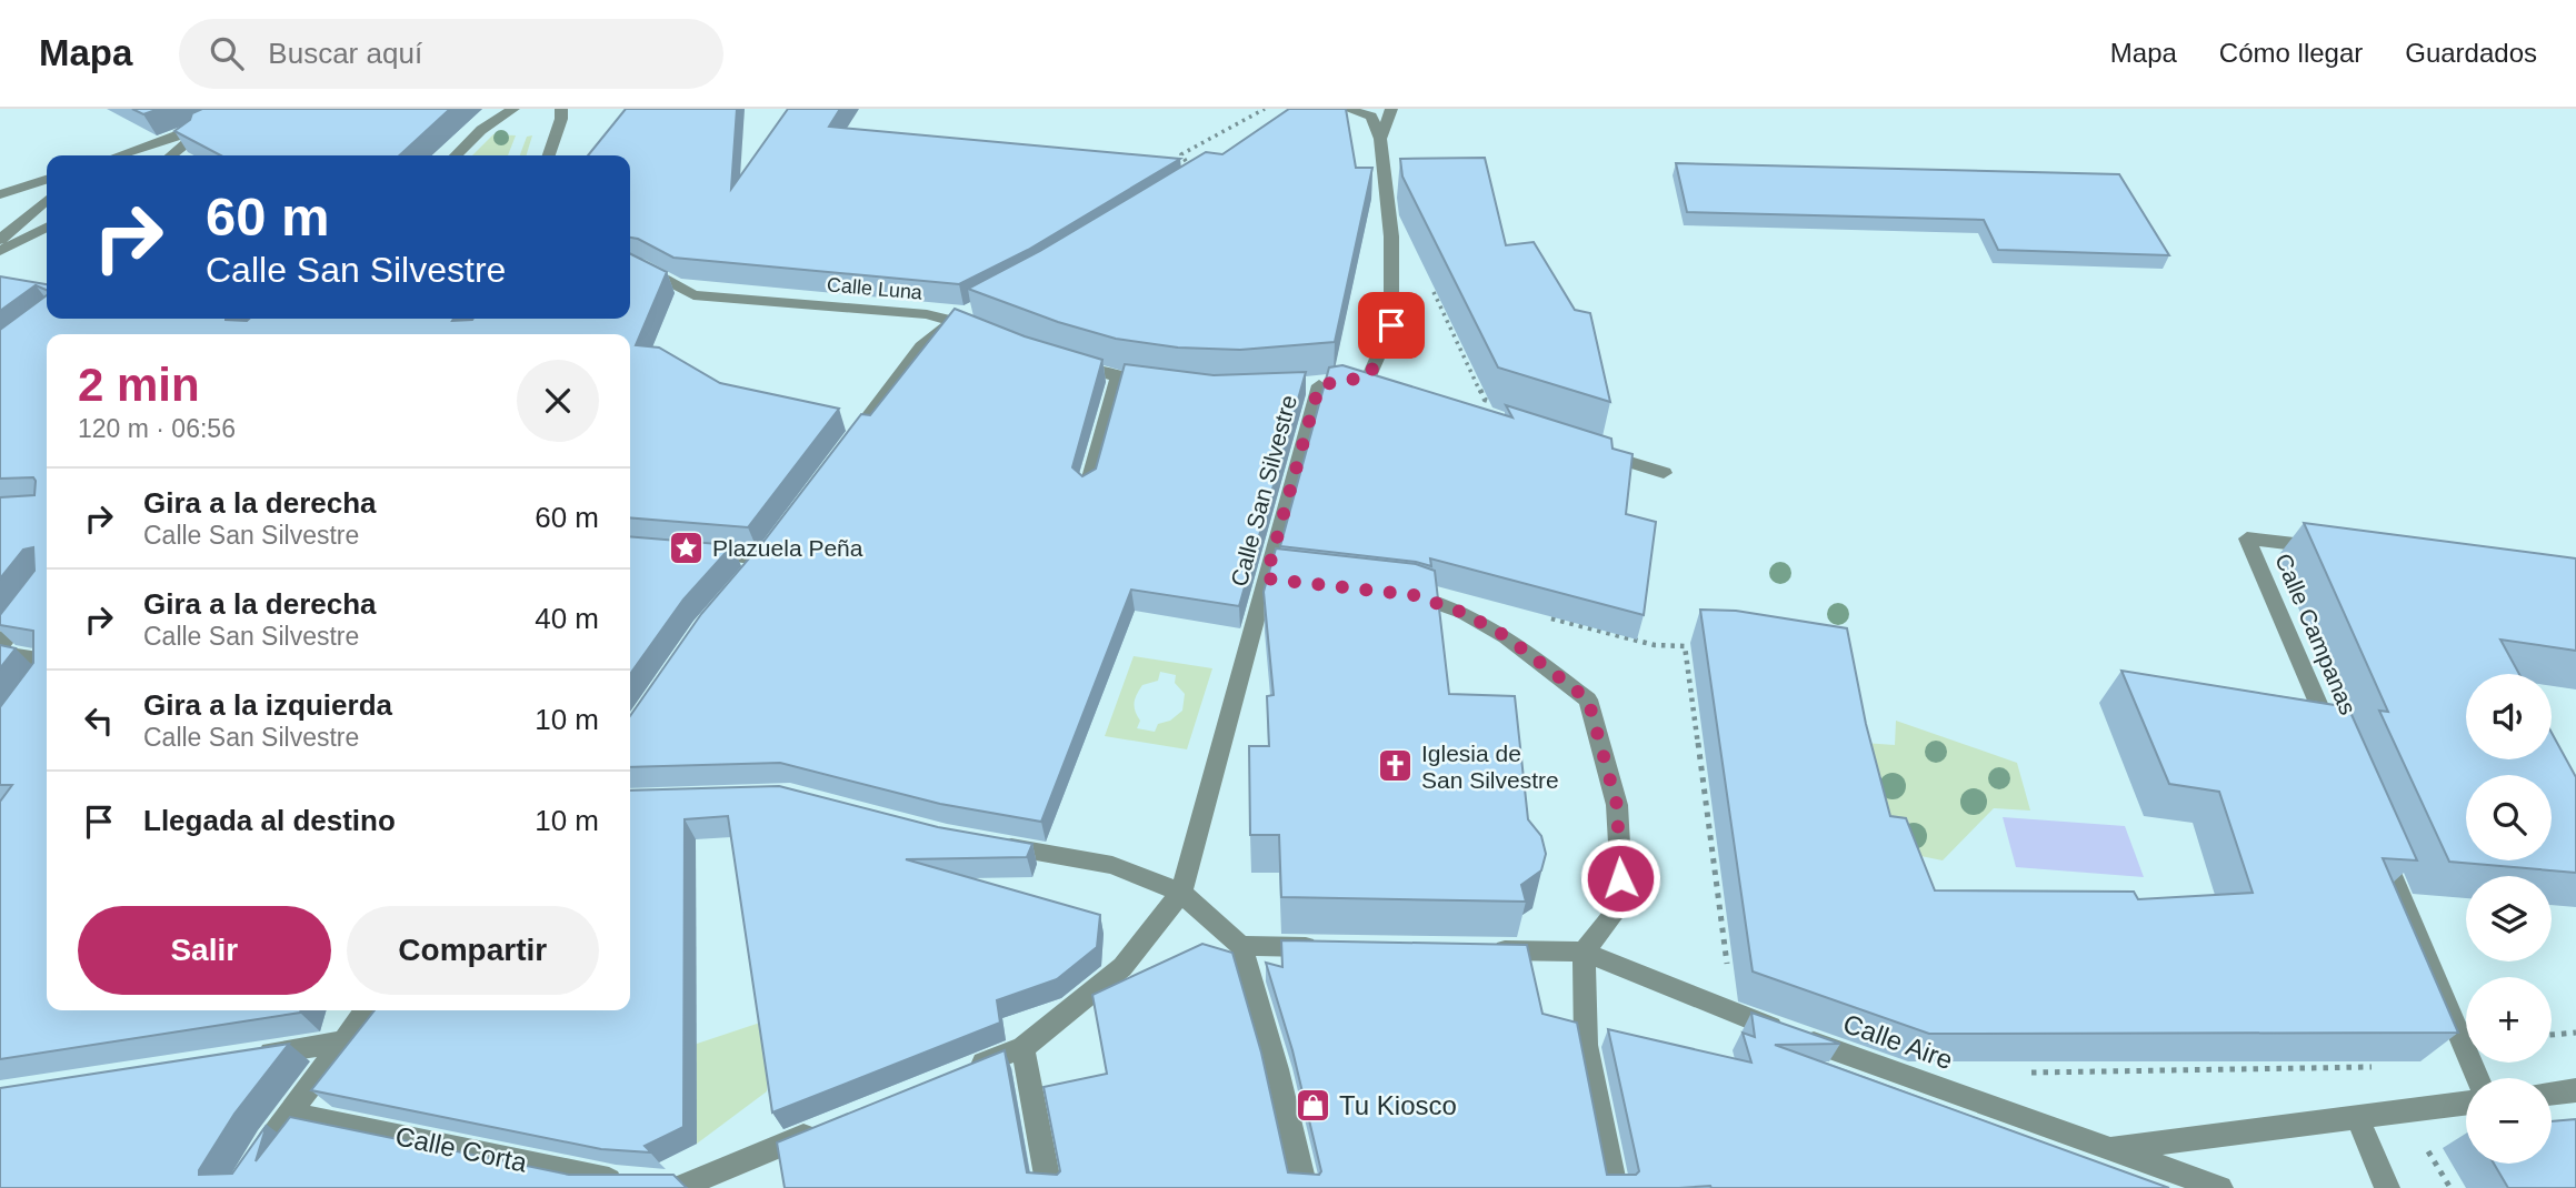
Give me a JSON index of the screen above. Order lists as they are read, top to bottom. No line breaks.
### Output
{"streets":{"street":["Calle Luna","Calle San Silvestre","Calle Campanas","Calle Aire","Calle Corta"]},"places":{"place":["Plazuela Peña"],"church":["Iglesia de San Silvestre"],"shop":["Tu Kiosco"]},"page":{"header":"Mapa","search":"Buscar aquí","nav":["Mapa","Cómo llegar","Guardados"],"turn":["60 m","Calle San Silvestre"],"heading":["2 min","120 m · 06:56"],"list":[{"name":"Gira a la derecha","note":"Calle San Silvestre","value":"60 m"},{"name":"Gira a la derecha","note":"Calle San Silvestre","value":"40 m"},{"name":"Gira a la izquierda","note":"Calle San Silvestre","value":"10 m"},{"name":"Llegada al destino","value":"10 m"}],"map_buttons":["+","−"],"buttons":["Salir","Compartir"]}}
